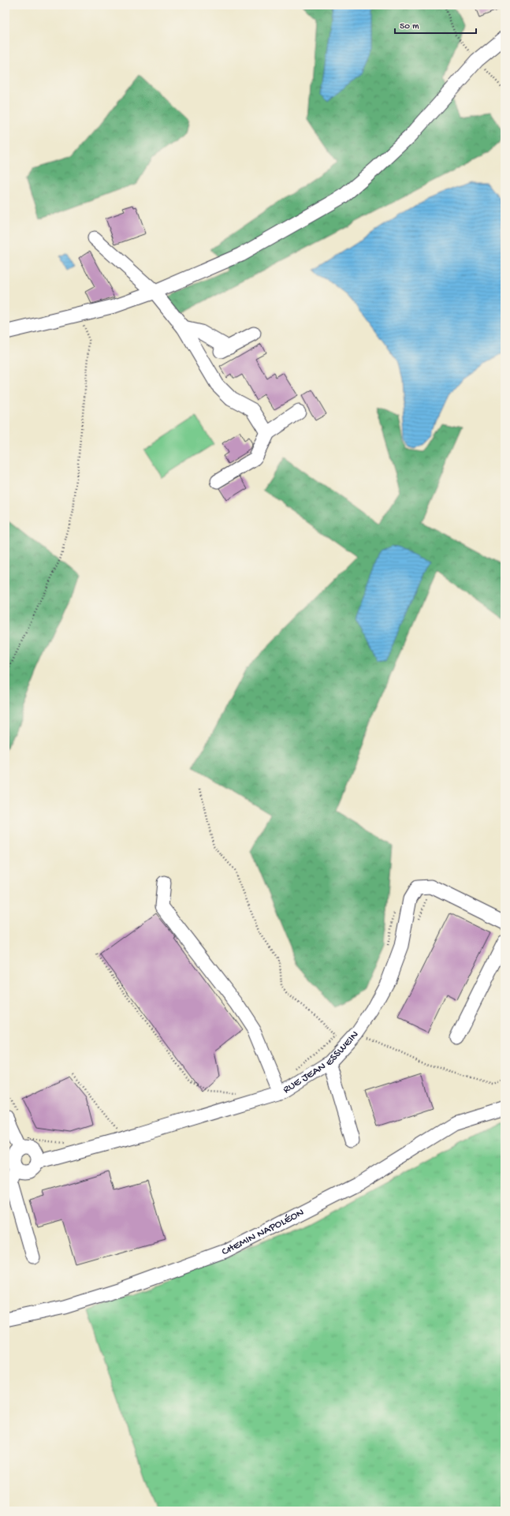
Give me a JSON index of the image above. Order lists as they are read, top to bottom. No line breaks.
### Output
{"streets":{"street":["RUE JEAN ESSWEIN","CHEMIN NAPOLÉON"]},"scale_bar":"50 m"}
